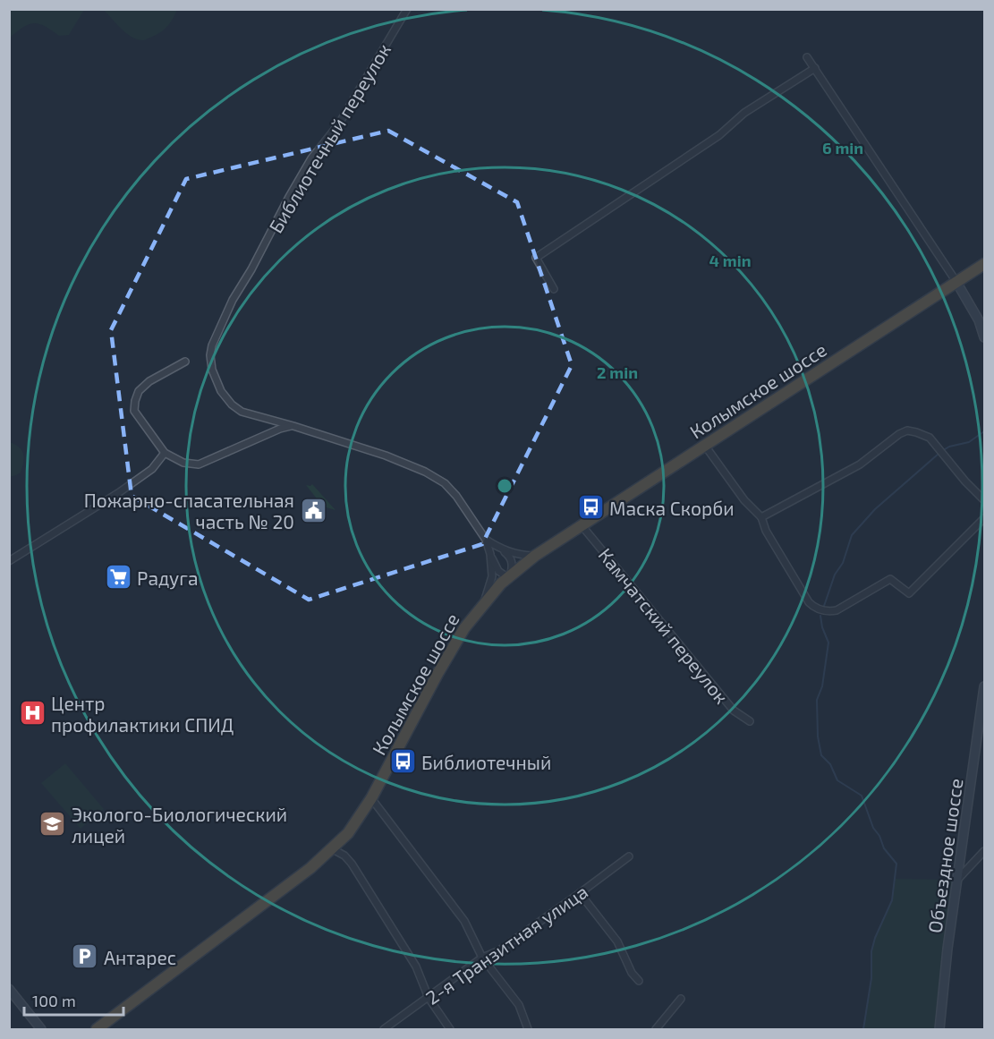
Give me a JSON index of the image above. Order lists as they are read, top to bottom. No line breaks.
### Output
{"streets":{"highway":["Колымское шоссе"],"street":["Библиотечный переулок","Камчатский переулок","Объездное шоссе","2-я Транзитная улица"]},"crossings":[["Библиотечный переулок","Колымское шоссе"],["Колымское шоссе","Камчатский переулок"]],"places":{"bus stop":["Маска Скорби","Библиотечный"],"public building":["Пожарно-спасательная часть № 20"],"supermarket":["Радуга"],"hospital":["Центр профилактики СПИД"],"school or university":["Эколого-Биологический лицей"],"parking":["Антарес"]},"scale_bar":"100 m","rings":["6 min","4 min","2 min"]}
